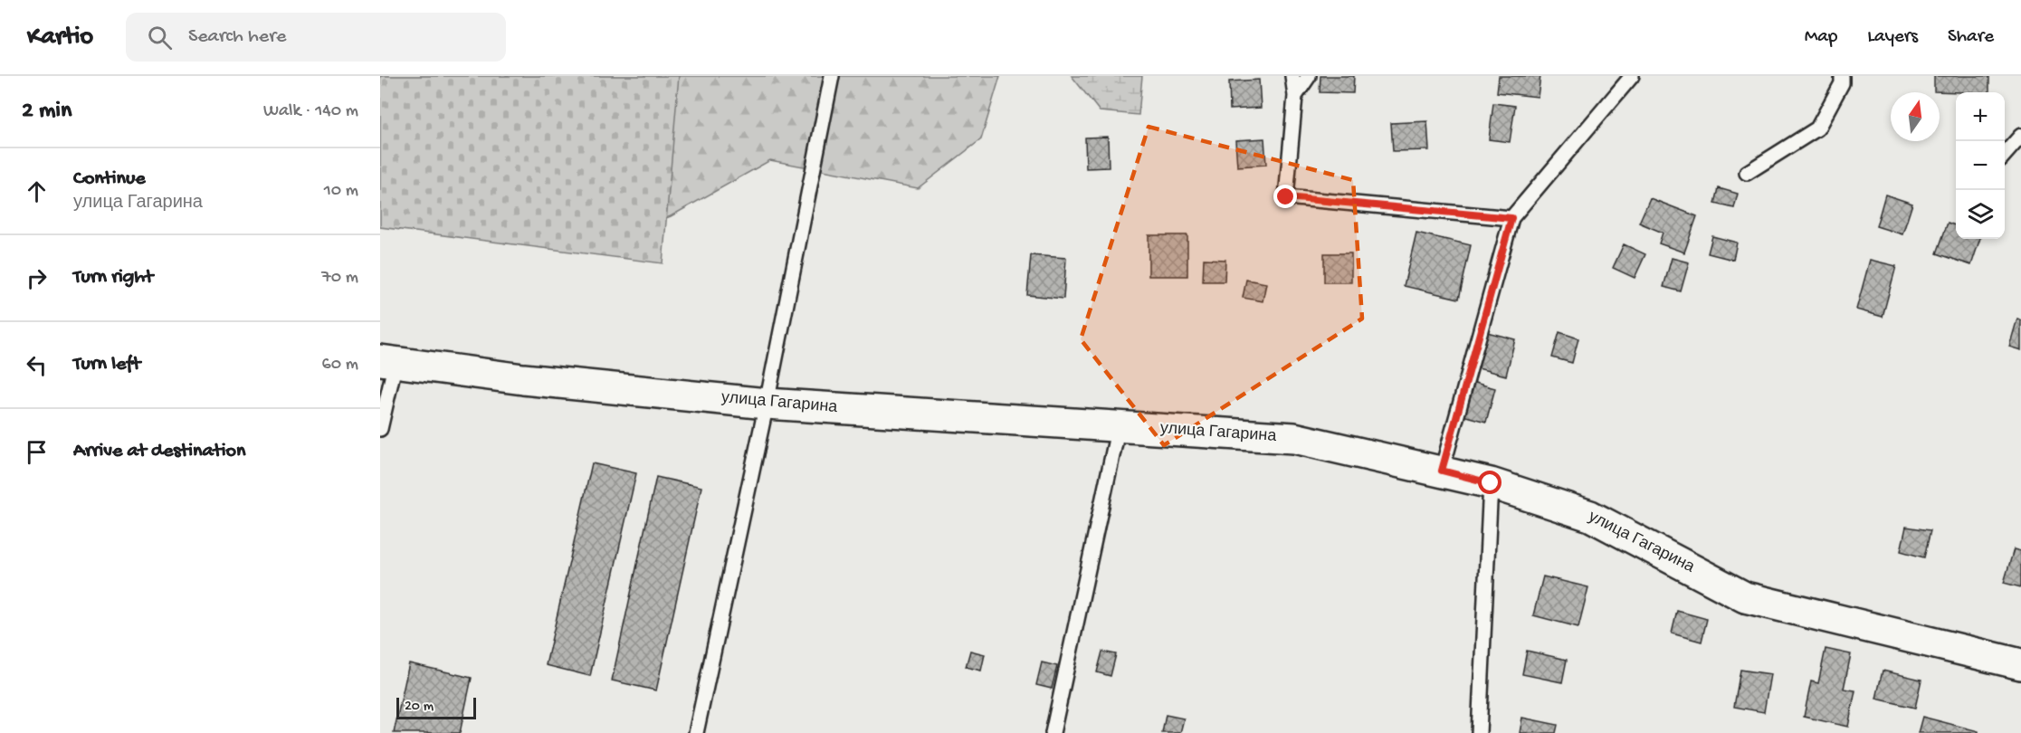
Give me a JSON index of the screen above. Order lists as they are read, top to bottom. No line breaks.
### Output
{"streets":{"street":["улица Гагарина"]},"scale_bar":"20 m","north":"top","page":{"header":"Kartio","search":"Search here","nav":["Map","Layers","Share"],"heading":["2 min","Walk · 140 m"],"map_buttons":["+","−"],"list":[["Continue","улица Гагарина","10 m"],["Turn right","70 m"],["Turn left","60 m"],"Arrive at destination"],"scale":"20 m"}}
